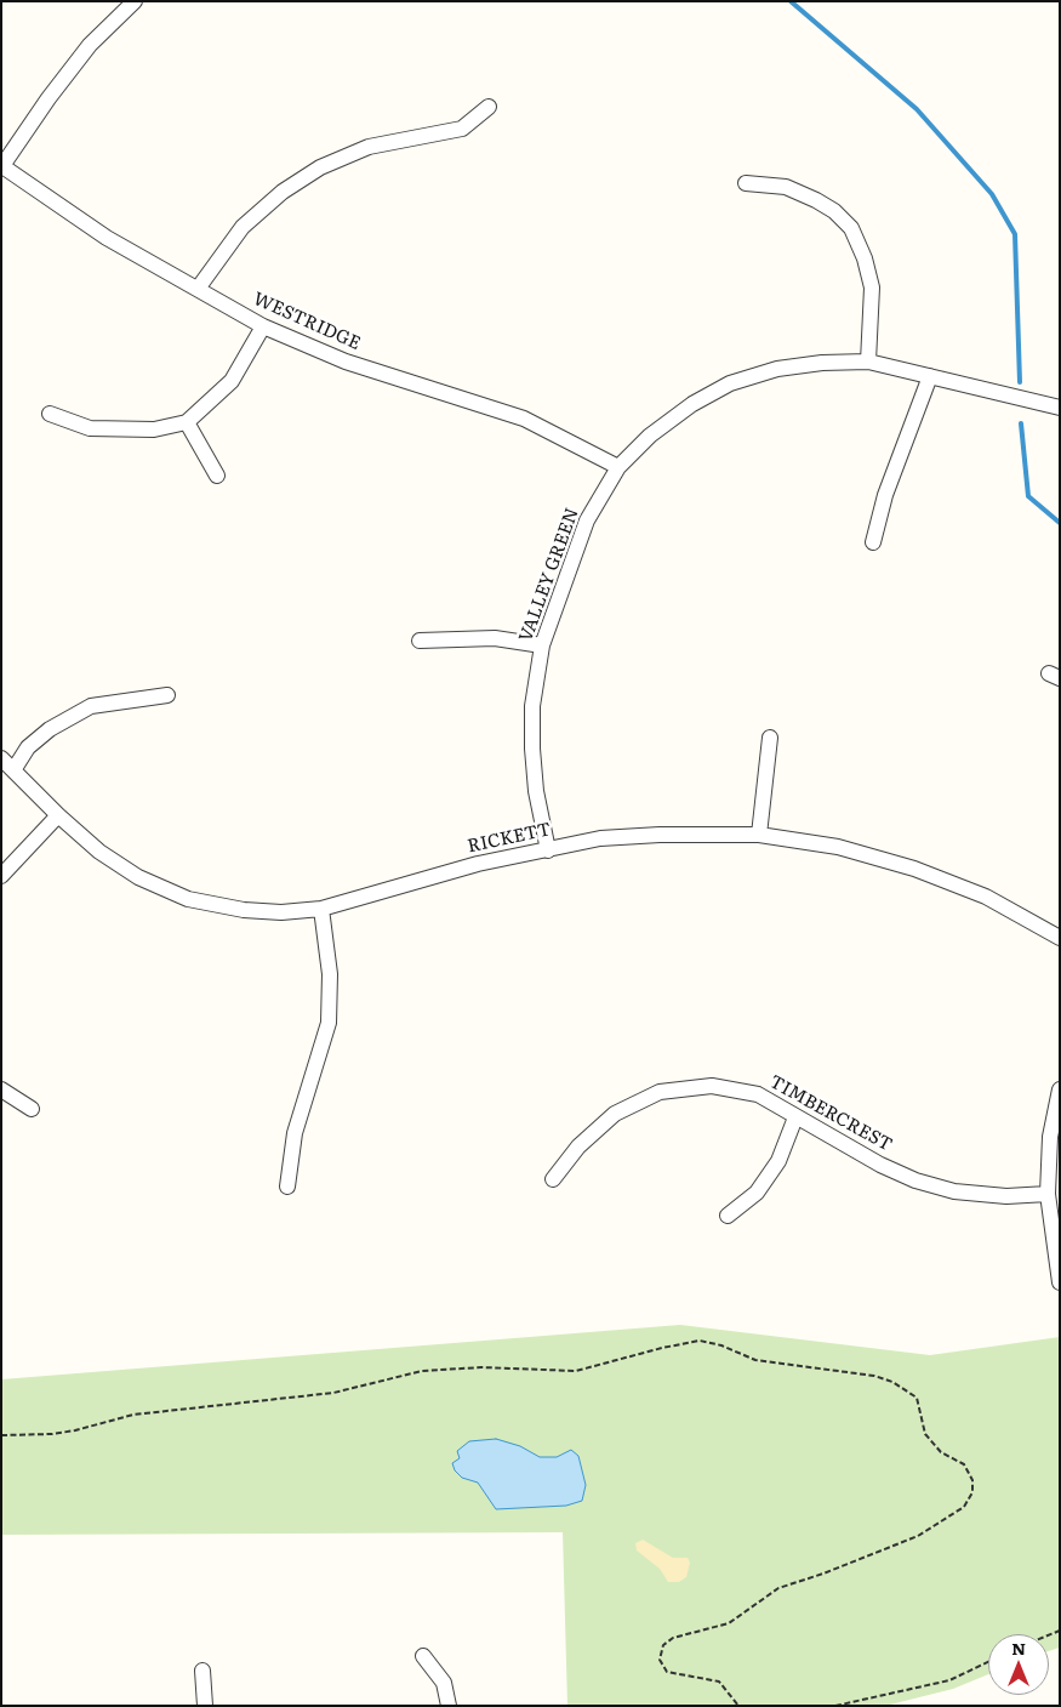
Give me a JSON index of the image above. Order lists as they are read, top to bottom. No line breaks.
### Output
{"streets":{"street":["WESTRIDGE","VALLEY GREEN","RICKETT","TIMBERCREST"]},"crossings":[["WESTRIDGE","VALLEY GREEN"],["VALLEY GREEN","RICKETT"]],"north":"top"}
